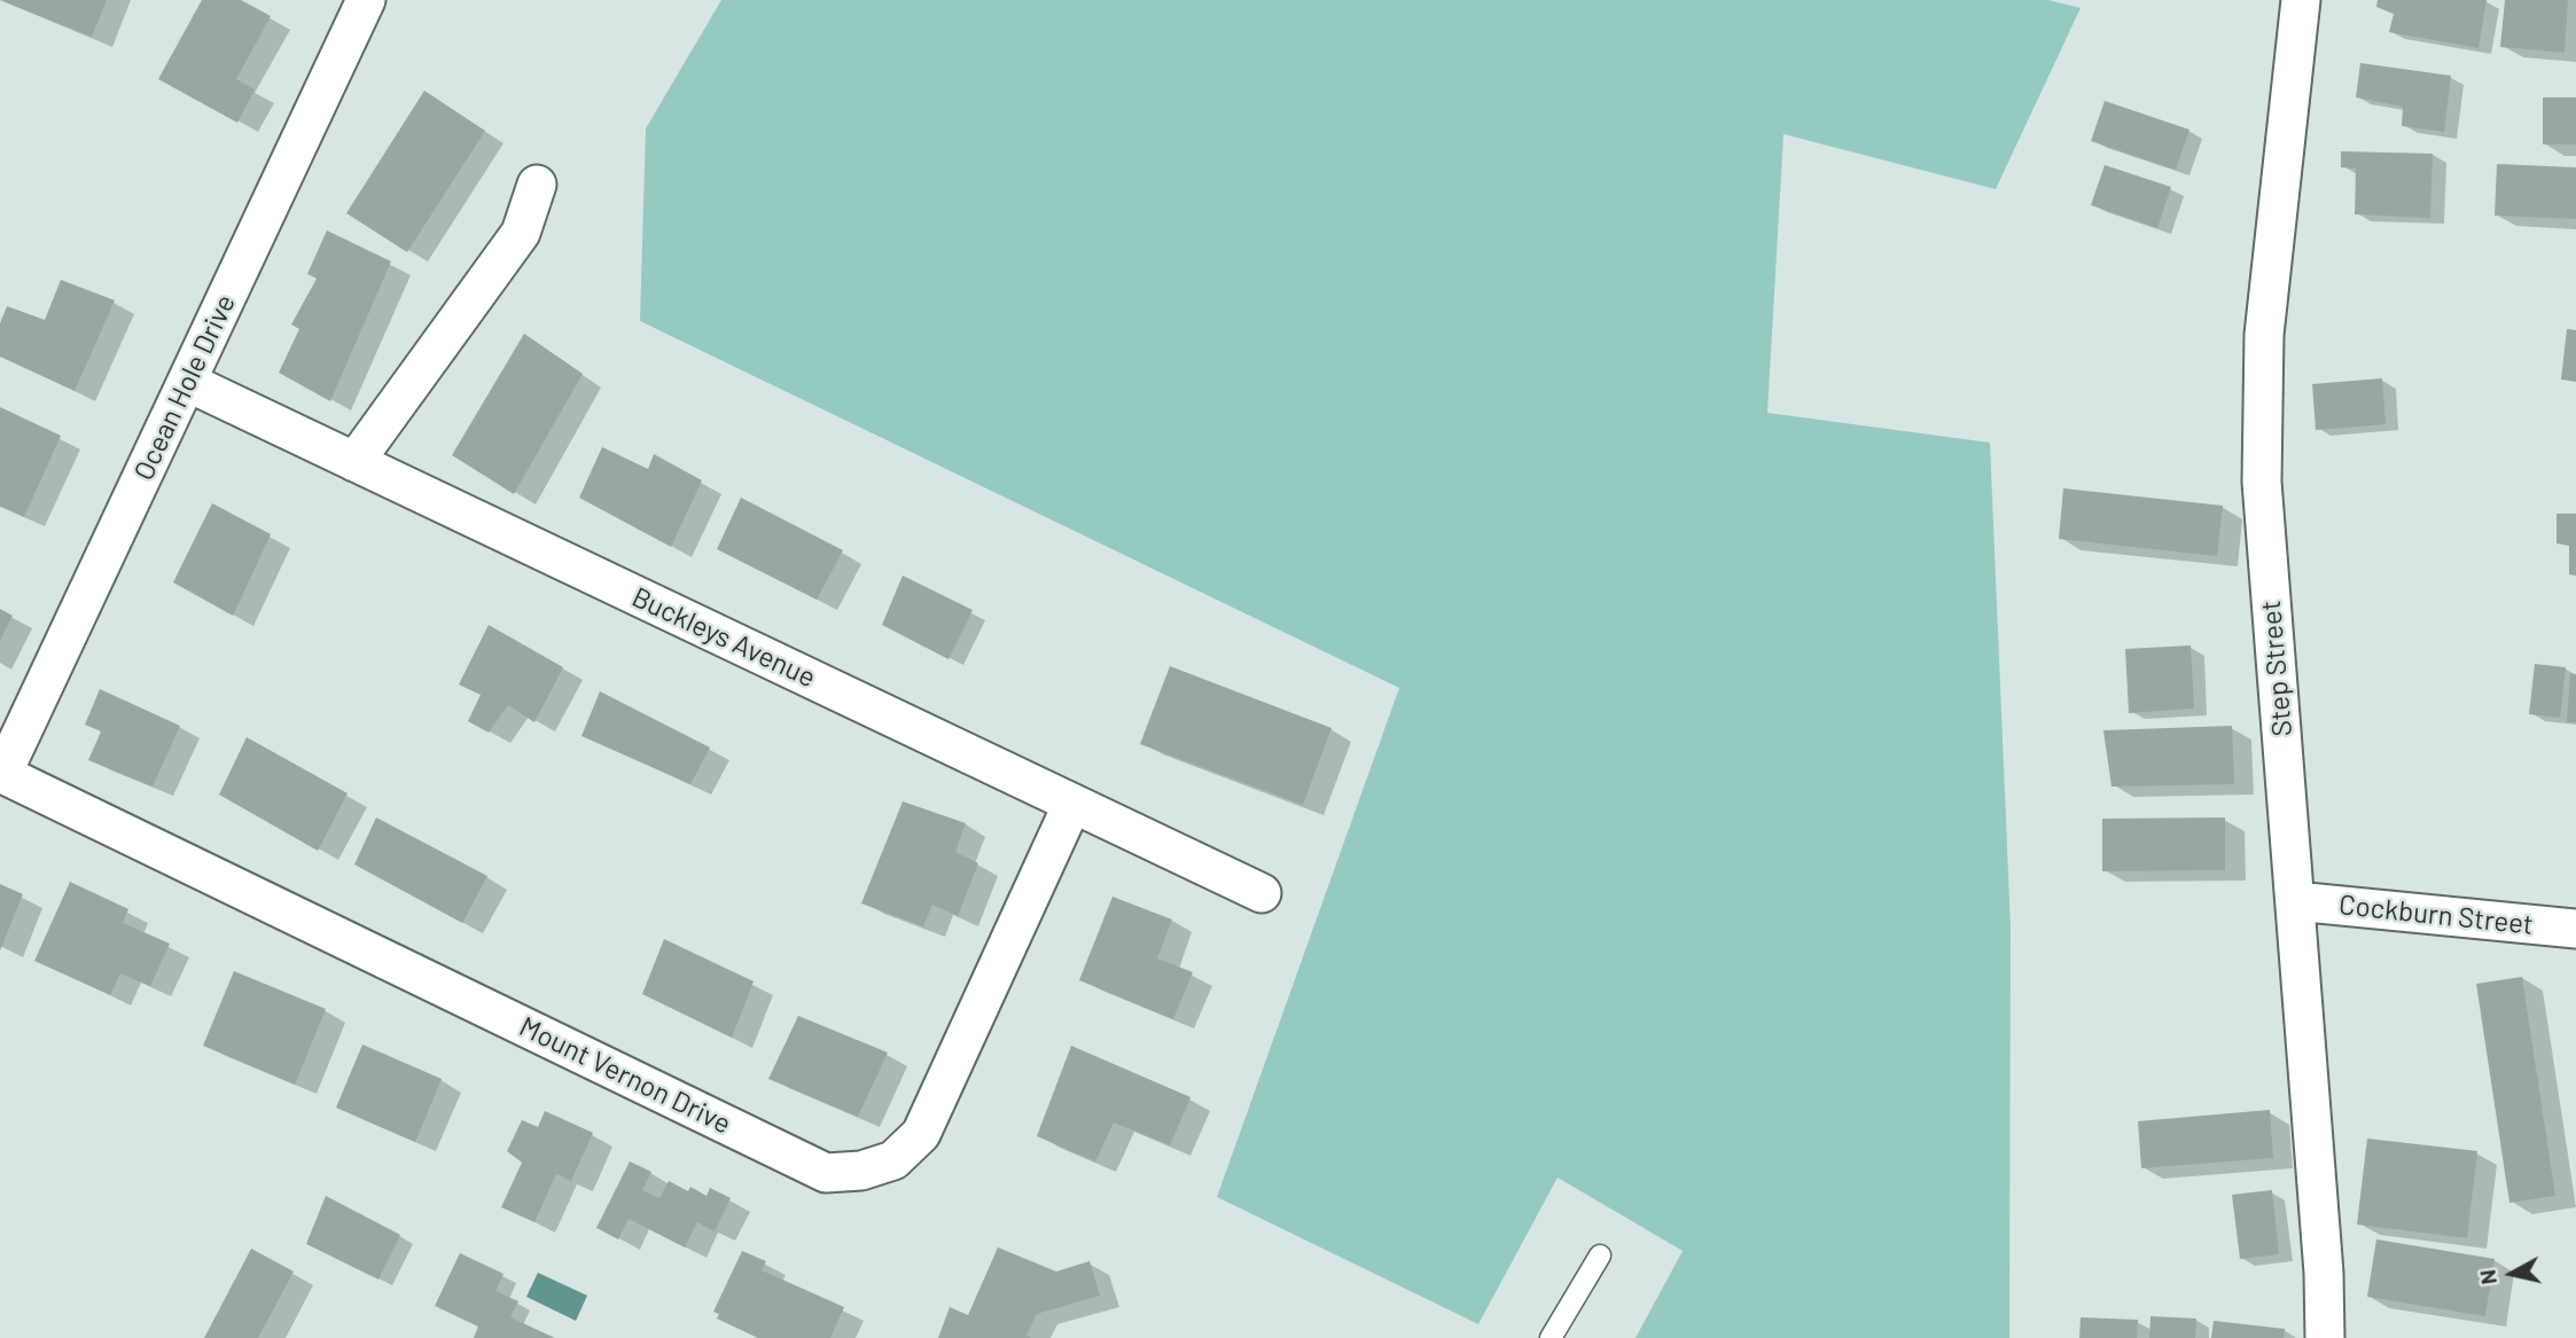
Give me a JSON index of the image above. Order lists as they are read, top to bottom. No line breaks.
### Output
{"streets":{"street":["Ocean Hole Drive","Buckleys Avenue","Step Street","Cockburn Street","Mount Vernon Drive"]},"crossings":[["Ocean Hole Drive","Buckleys Avenue"],["Ocean Hole Drive","Mount Vernon Drive"],["Buckleys Avenue","Mount Vernon Drive"],["Step Street","Cockburn Street"]],"north":"left"}
